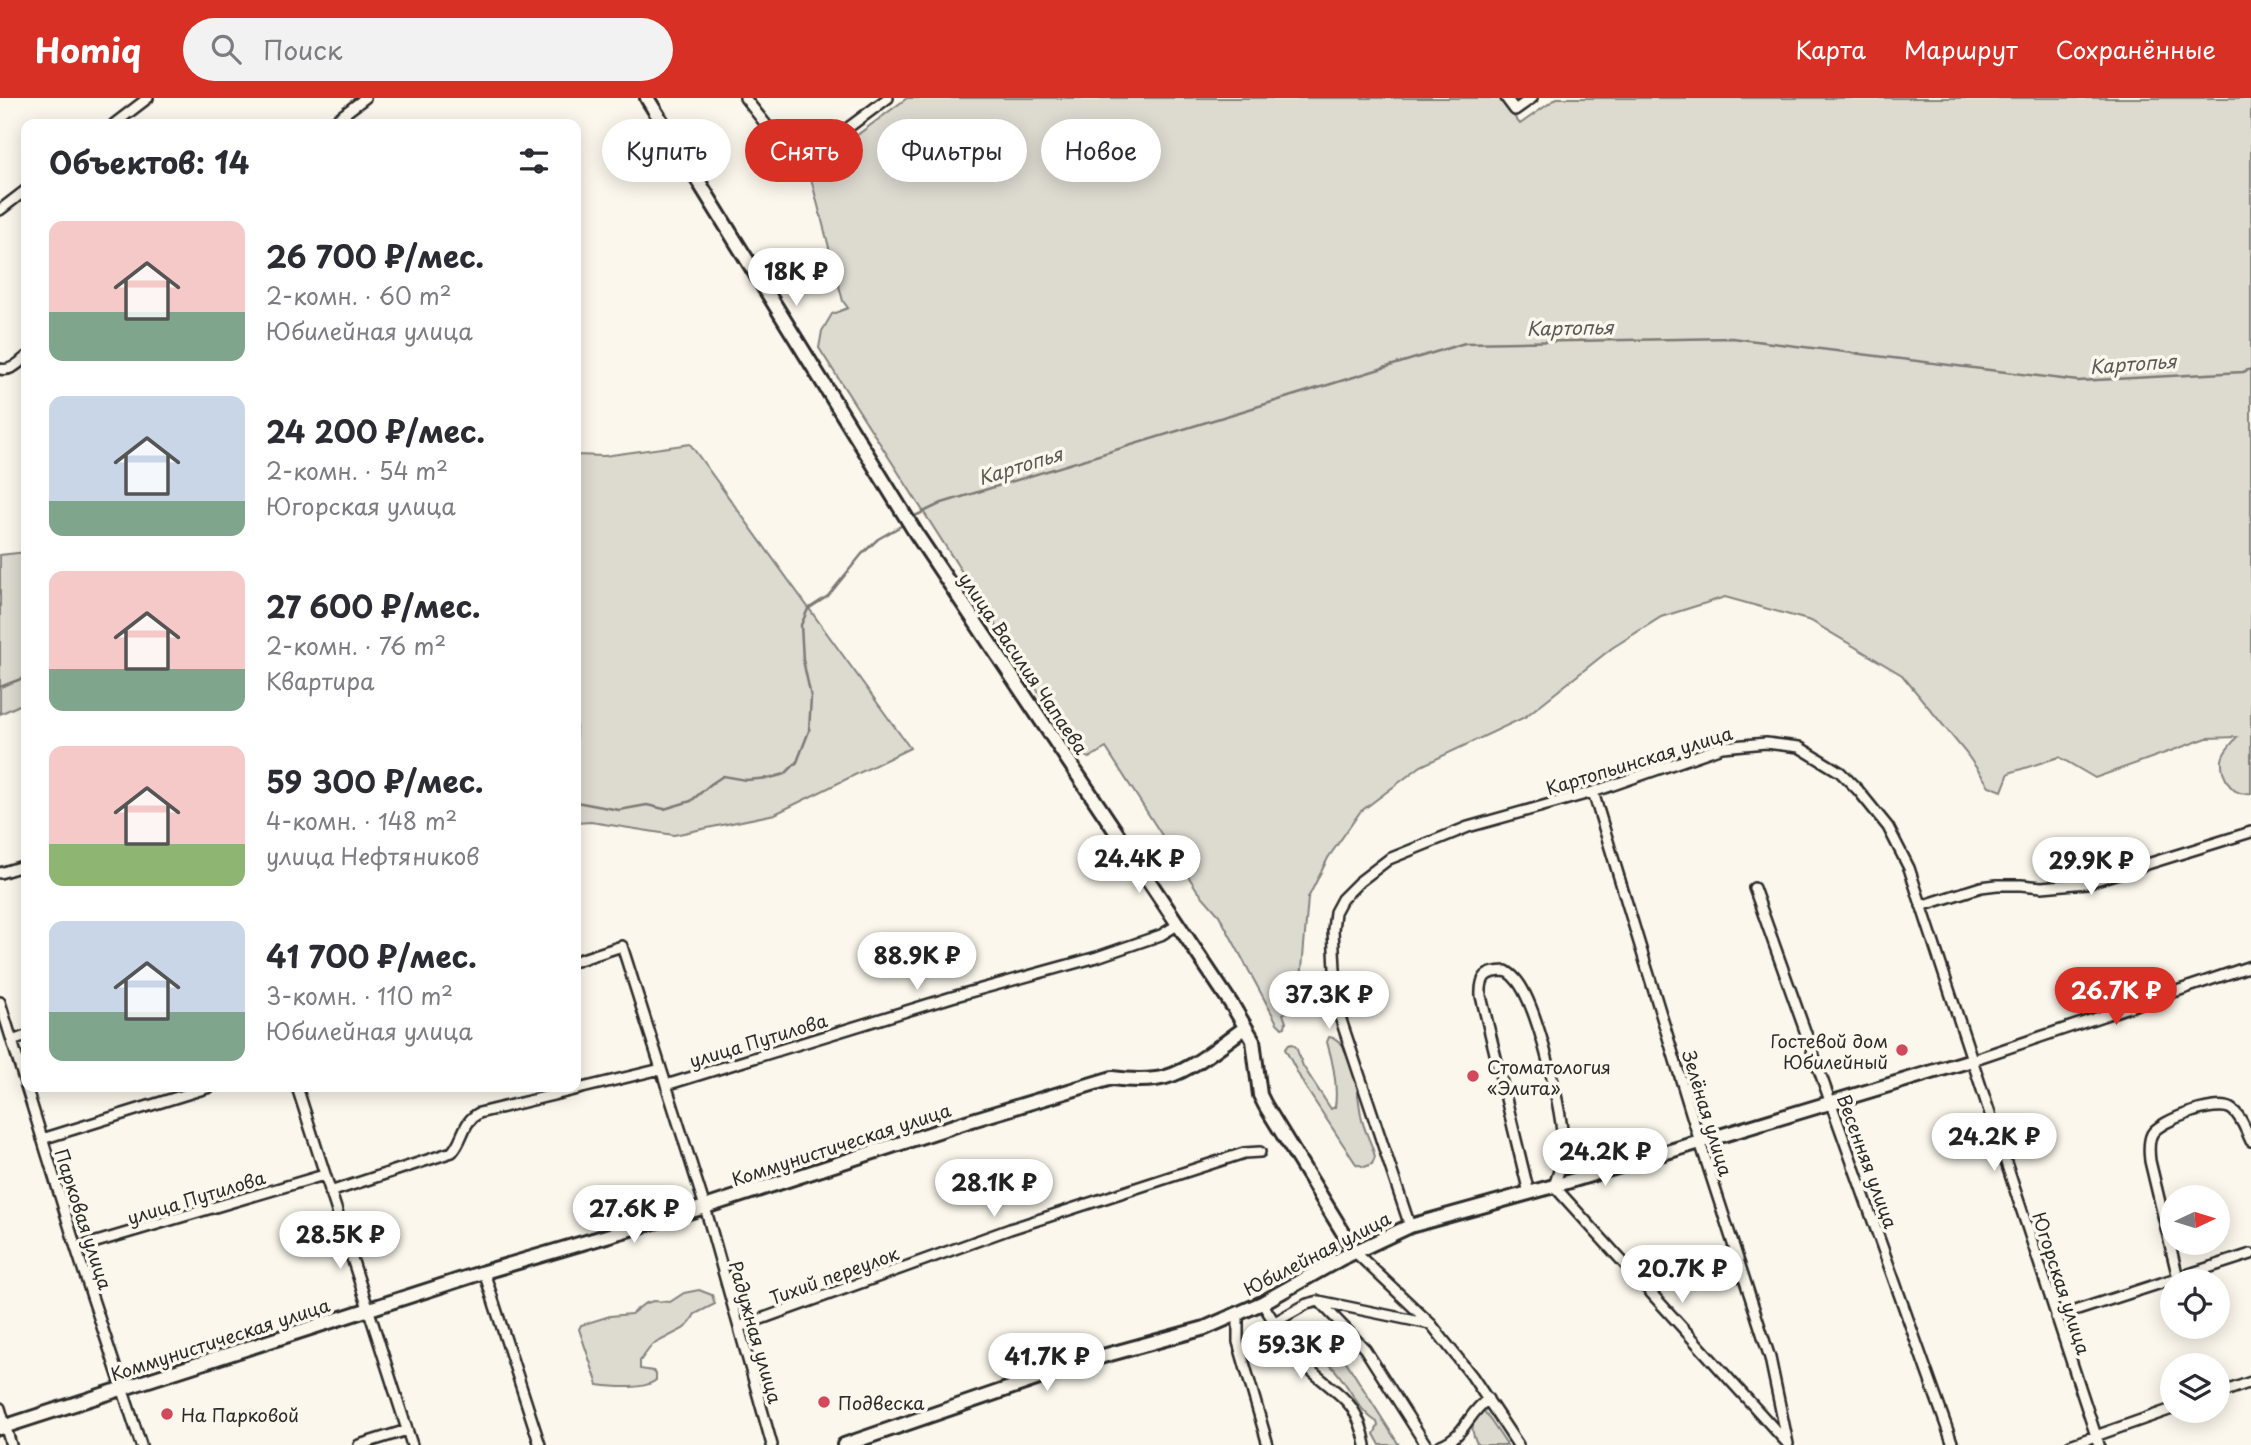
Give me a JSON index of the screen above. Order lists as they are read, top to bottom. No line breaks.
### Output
{"streets":{"street":["улица Василия Чапаева","Картопьинская улица","улица Путилова","Зелёная улица","Коммунистическая улица","Весенняя улица","Парковая улица","Юбилейная улица","Тихий переулок","Югорская улица","Радужная улица"]},"crossings":[["улица Василия Чапаева","улица Путилова"],["улица Василия Чапаева","Коммунистическая улица"],["улица Василия Чапаева","Юбилейная улица"],["Картопьинская улица","Зелёная улица"],["Картопьинская улица","Юбилейная улица"],["Картопьинская улица","Югорская улица"],["улица Путилова","Парковая улица"],["улица Путилова","Радужная улица"],["Зелёная улица","Юбилейная улица"],["Коммунистическая улица","Парковая улица"],["Коммунистическая улица","Радужная улица"],["Весенняя улица","Юбилейная улица"],["Юбилейная улица","Югорская улица"],["Тихий переулок","Радужная улица"]],"water":["Картопья"],"places":["Гостевой дом Юбилейный","Стоматология «Элита»","Подвеска","На Парковой"],"north":"right","page":{"header":"Homiq","search":"Поиск","nav":["Карта","Маршрут","Сохранённые"],"chip":["Купить","Снять","Фильтры","Новое"],"heading":"Объектов: 14","list":[{"name":"26 700 ₽/мес.","note":"2-комн. · 60 m² · Юбилейная улица"},{"name":"24 200 ₽/мес.","note":"2-комн. · 54 m² · Югорская улица"},{"name":"27 600 ₽/мес.","note":"2-комн. · 76 m² · Квартира"},{"name":"59 300 ₽/мес.","note":"4-комн. · 148 m² · улица Нефтяников"},{"name":"41 700 ₽/мес.","note":"3-комн. · 110 m² · Юбилейная улица"}],"price":["18K ₽","24.4K ₽","29.9K ₽","88.9K ₽","26.7K ₽","37.3K ₽","24.2K ₽","24.2K ₽","28.1K ₽","27.6K ₽","28.5K ₽","20.7K ₽","59.3K ₽","41.7K ₽"]}}
